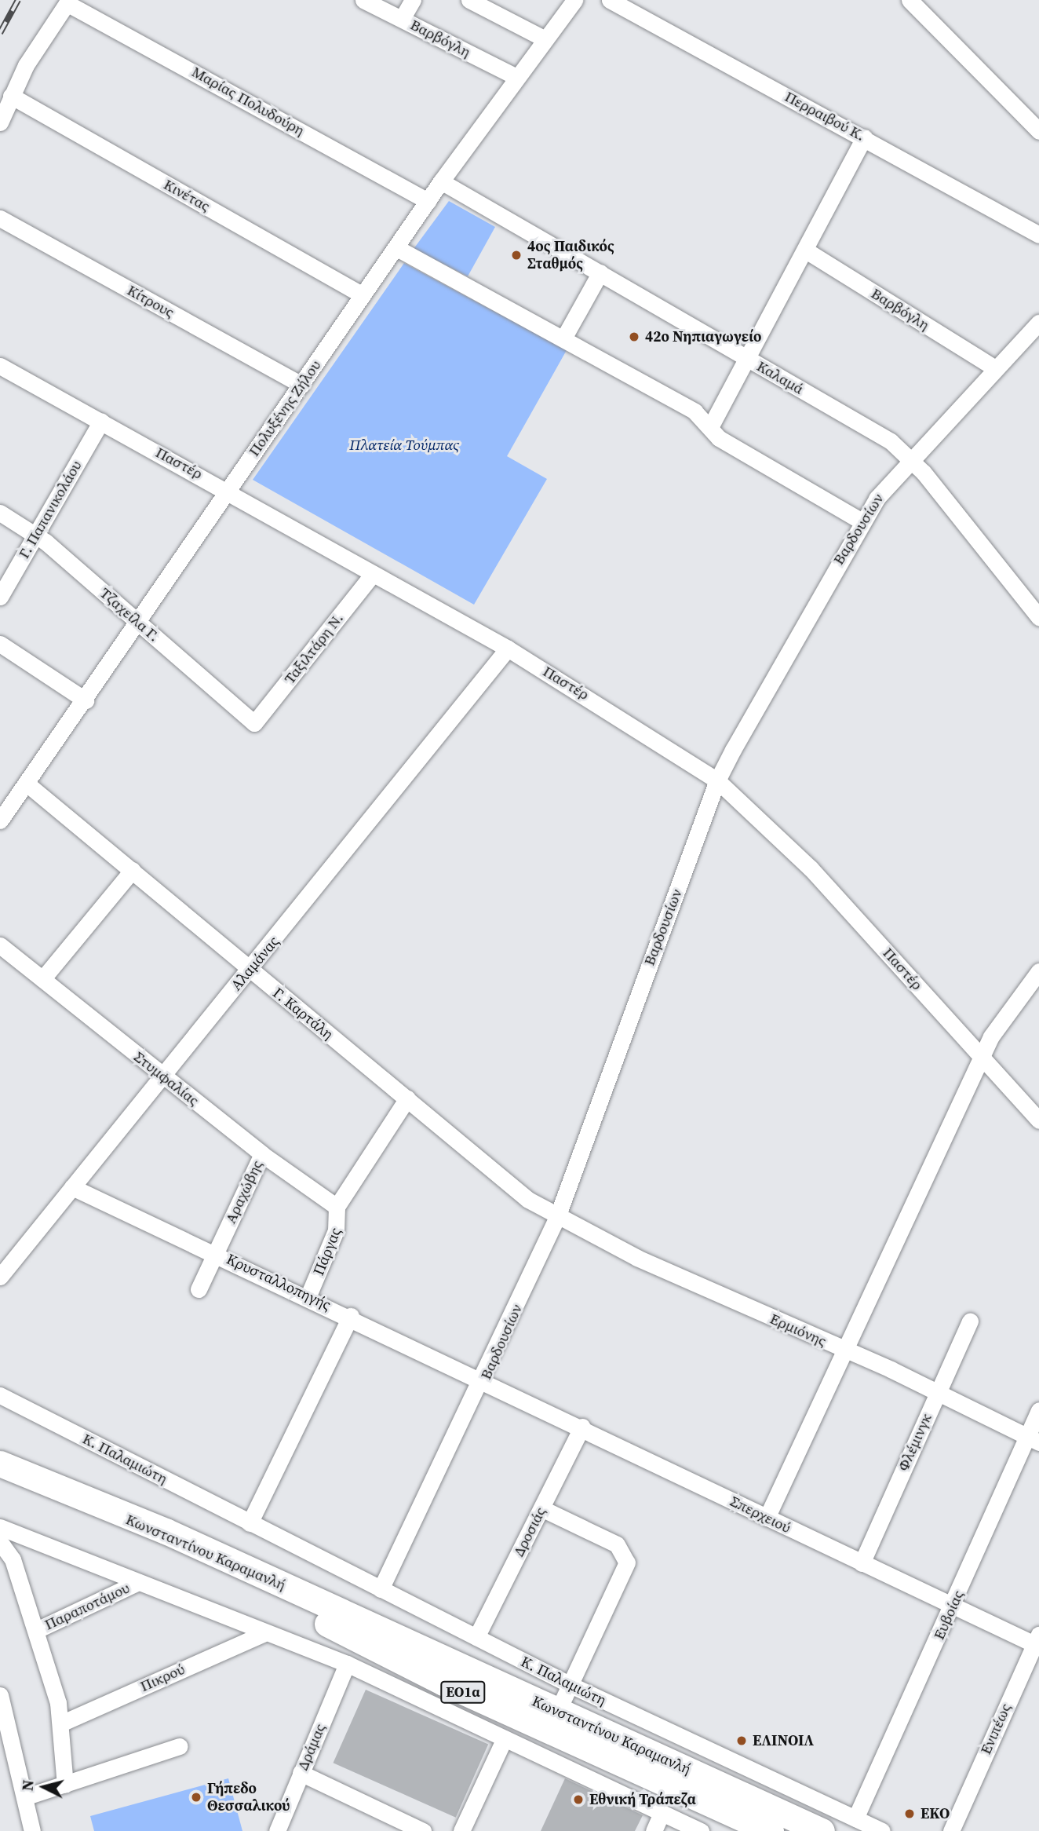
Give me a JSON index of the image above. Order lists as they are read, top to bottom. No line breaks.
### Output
{"streets":{"main road":["Κωνσταντίνου Καραμανλή","ΕΟ1α"],"street":["Βαρβόγλη","Μαρίας Πολυδούρη","Περραιβού Κ.","Κινέτας","Κίτρους","Καλαμά","Πολυξένης Ζήλου","Παστέρ","Γ. Παπανικολάου","Βαρδουσίων","Τζαχείλα Γ.","Ταξιλτάρη Ν.","Αλαμάνας","Γ. Καρτάλη","Στυμφαλίας","Αραχώβης","Πάργας","Κρυσταλλοπηγής","Ερμιόνης","Φλέμινγκ","Κ. Παλαμιώτη","Σπερχειού","Δροσιάς","Παραποτάμου","Ευβοίας","Πικρού","Ενιπέως","Δράμας"]},"crossings":[["Βαρβόγλη","Πολυξένης Ζήλου"],["Βαρβόγλη","Βαρδουσίων"],["Μαρίας Πολυδούρη","Πολυξένης Ζήλου"],["Κινέτας","Πολυξένης Ζήλου"],["Κίτρους","Πολυξένης Ζήλου"],["Καλαμά","Πολυξένης Ζήλου"],["Καλαμά","Βαρδουσίων"],["Πολυξένης Ζήλου","Παστέρ"],["Πολυξένης Ζήλου","Τζαχείλα Γ."],["Πολυξένης Ζήλου","Γ. Καρτάλη"],["Παστέρ","Γ. Παπανικολάου"],["Παστέρ","Βαρδουσίων"],["Παστέρ","Ταξιλτάρη Ν."],["Παστέρ","Αλαμάνας"],["Γ. Παπανικολάου","Τζαχείλα Γ."],["Βαρδουσίων","Γ. Καρτάλη"],["Βαρδουσίων","Κρυσταλλοπηγής"],["Βαρδουσίων","Ερμιόνης"],["Βαρδουσίων","Κ. Παλαμιώτη"],["Βαρδουσίων","Σπερχειού"],["Τζαχείλα Γ.","Ταξιλτάρη Ν."],["Αλαμάνας","Γ. Καρτάλη"],["Αλαμάνας","Στυμφαλίας"],["Αλαμάνας","Κρυσταλλοπηγής"],["Γ. Καρτάλη","Ερμιόνης"],["Στυμφαλίας","Αραχώβης"],["Στυμφαλίας","Πάργας"],["Αραχώβης","Κρυσταλλοπηγής"],["Πάργας","Κρυσταλλοπηγής"],["Κρυσταλλοπηγής","Σπερχειού"],["Ερμιόνης","Φλέμινγκ"],["Ερμιόνης","Ευβοίας"],["Φλέμινγκ","Σπερχειού"],["Κ. Παλαμιώτη","Δροσιάς"],["Κ. Παλαμιώτη","Ευβοίας"],["Σπερχειού","Δροσιάς"],["Σπερχειού","Ευβοίας"],["Σπερχειού","Ενιπέως"],["Κωνσταντίνου Καραμανλή","ΕΟ1α"]],"parks":["Πλατεία Τούμπας"],"places":["4ος Παιδικός Σταθμός","42ο Νηπιαγωγείο","ΕΛΙΝΟΙΛ","Γήπεδο Θεσσαλικού","Εθνική Τράπεζα","EKO"],"north":"left"}
